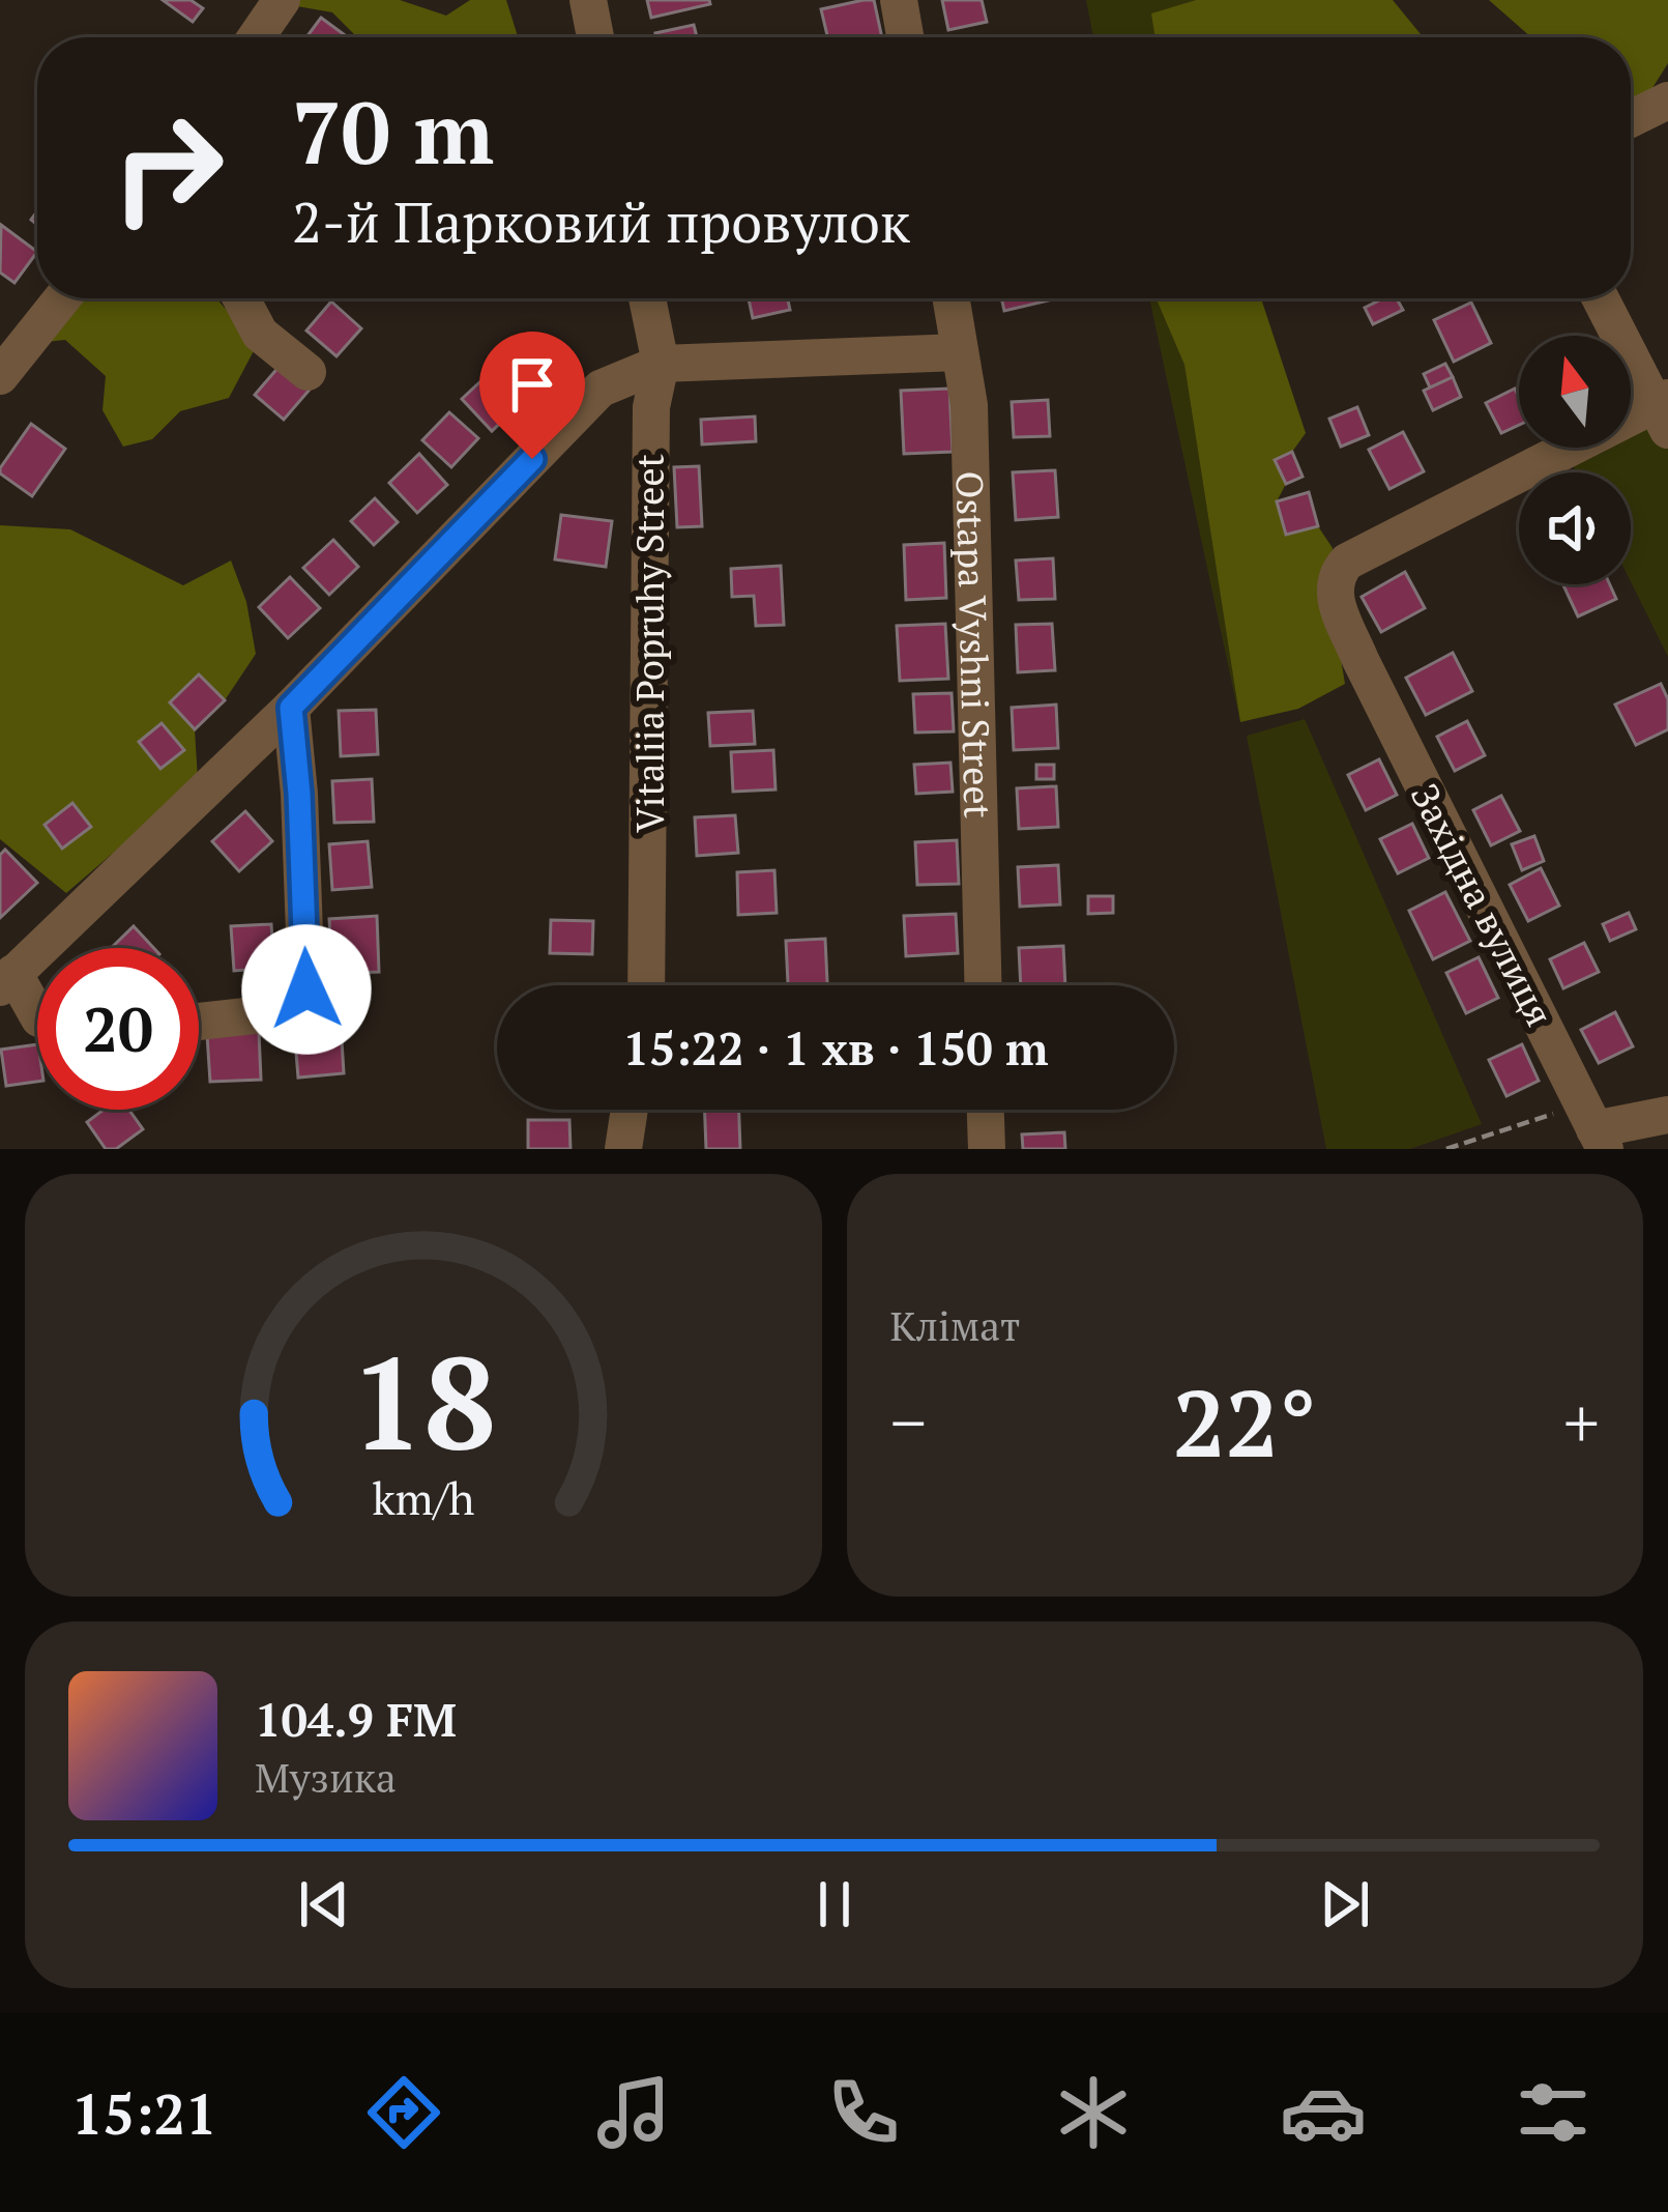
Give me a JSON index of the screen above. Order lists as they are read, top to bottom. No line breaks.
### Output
{"streets":{"street":["Vitaliia Popruhy Street","Ostapa Vyshni Street","Західна вулиця"]},"north":"top","page":{"turn":["70 m","2-й Парковий провулок"],"limit":"20","trip":"15:22 · 1 хв · 150 m","tile":"Клімат","heat":["−","22°","+"],"song":["104.9 FM","Музика"],"tabs":"15:21","gauge":["18","km/h"]}}
